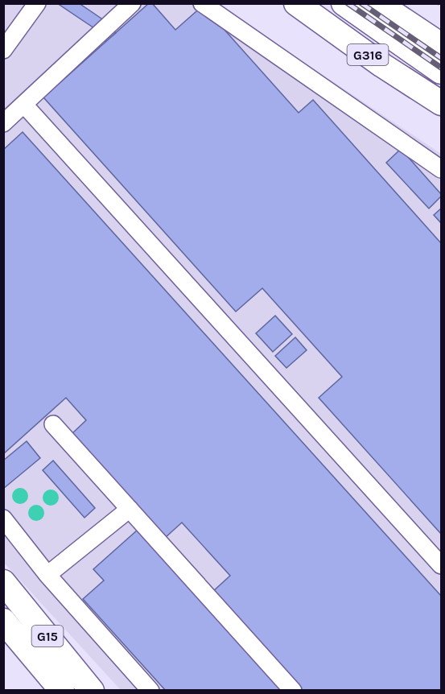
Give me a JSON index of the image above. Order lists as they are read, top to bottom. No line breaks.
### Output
{"streets":{"highway":["G316","G15"]}}
